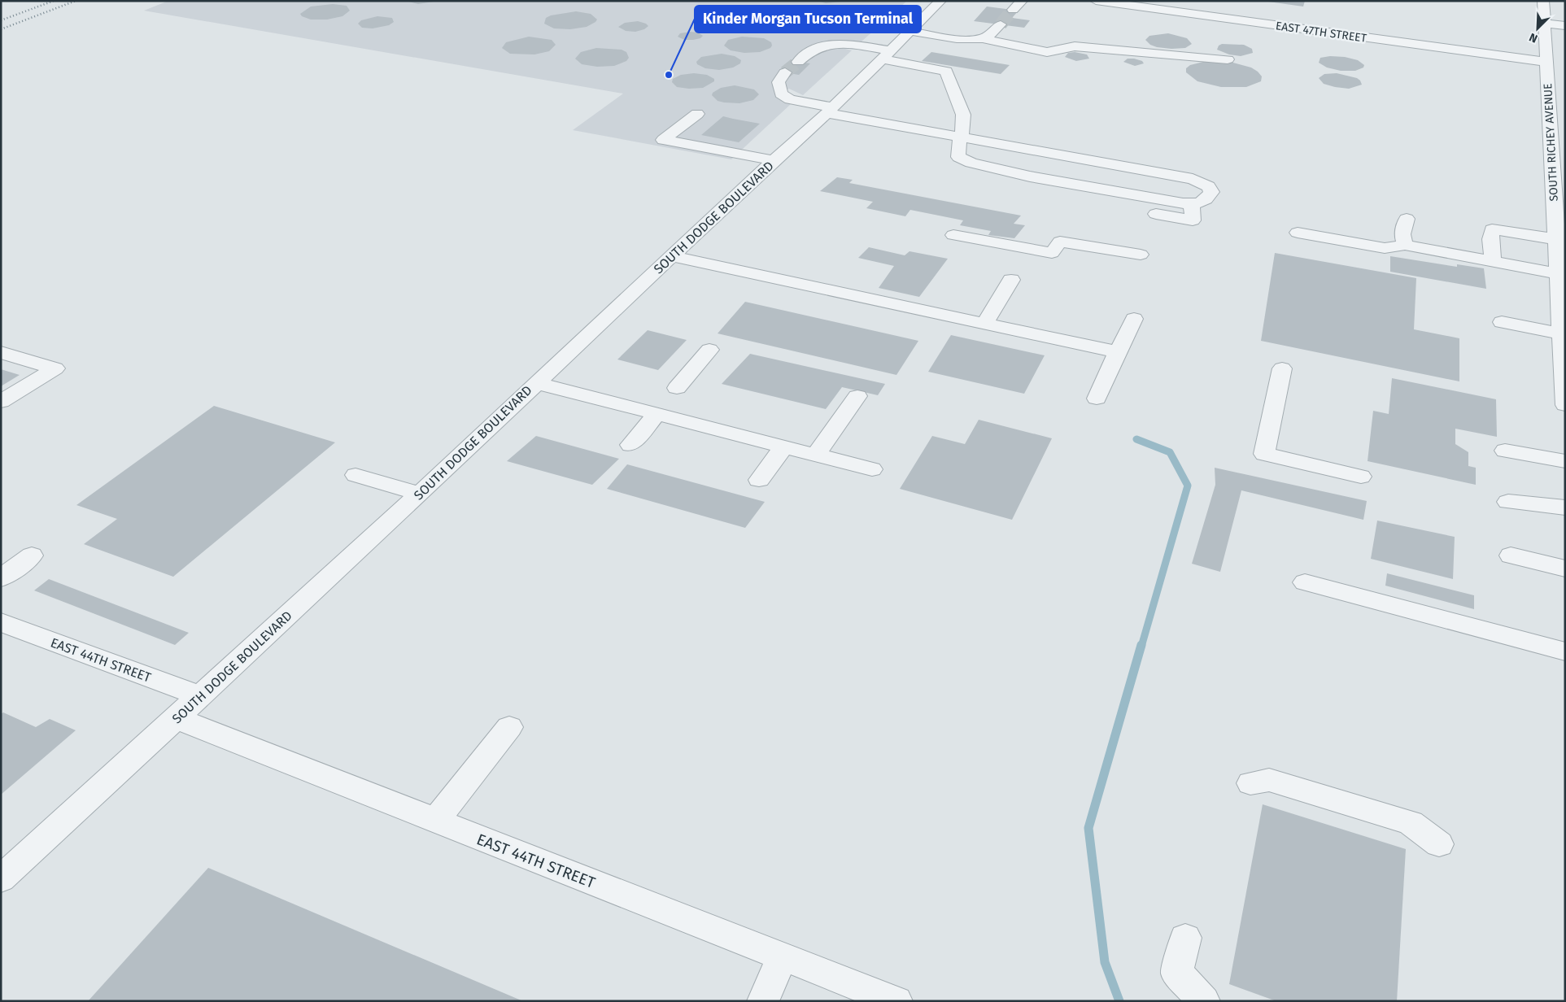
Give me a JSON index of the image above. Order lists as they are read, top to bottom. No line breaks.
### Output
{"streets":{"street":["EAST 47TH STREET","SOUTH RICHEY AVENUE","SOUTH DODGE BOULEVARD","EAST 44TH STREET"]},"crossings":[["EAST 47TH STREET","SOUTH RICHEY AVENUE"],["SOUTH DODGE BOULEVARD","EAST 44TH STREET"]],"places":["Kinder Morgan Tucson Terminal"],"north":"bottom left"}
